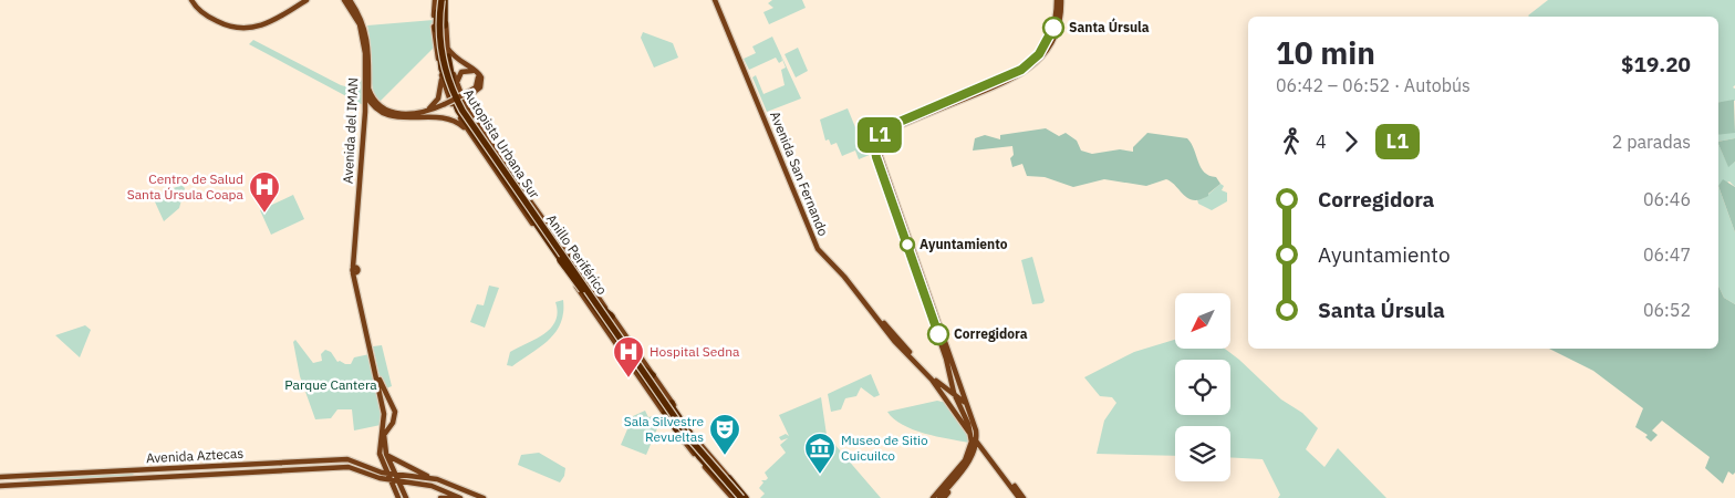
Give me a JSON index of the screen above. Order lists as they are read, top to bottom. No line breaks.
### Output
{"streets":{"highway":["Autopista Urbana Sur","Anillo Periférico"],"main road":["Avenida del IMAN","Avenida San Fernando","Avenida Aztecas"]},"crossings":[["Avenida del IMAN","Avenida Aztecas"],["Autopista Urbana Sur","Anillo Periférico"]],"parks":["Parque Cantera"],"places":{"other":["Santa Úrsula","Ayuntamiento","Corregidora"],"hospital":["Centro de Salud Santa Úrsula Coapa","Hospital Sedna"],"theatre":["Sala Silvestre Revueltas"],"museum":["Museo de Sitio Cuicuilco"]},"lines":["bus line L1"],"north":"bottom left","page":{"on_map":"L1","heading":["10 min","06:42 – 06:52 · Autobús","$19.20"],"legs":["4","L1","2 paradas"],"list":[{"name":"Corregidora","value":"06:46"},{"name":"Ayuntamiento","value":"06:47"},{"name":"Santa Úrsula","value":"06:52"}]}}
